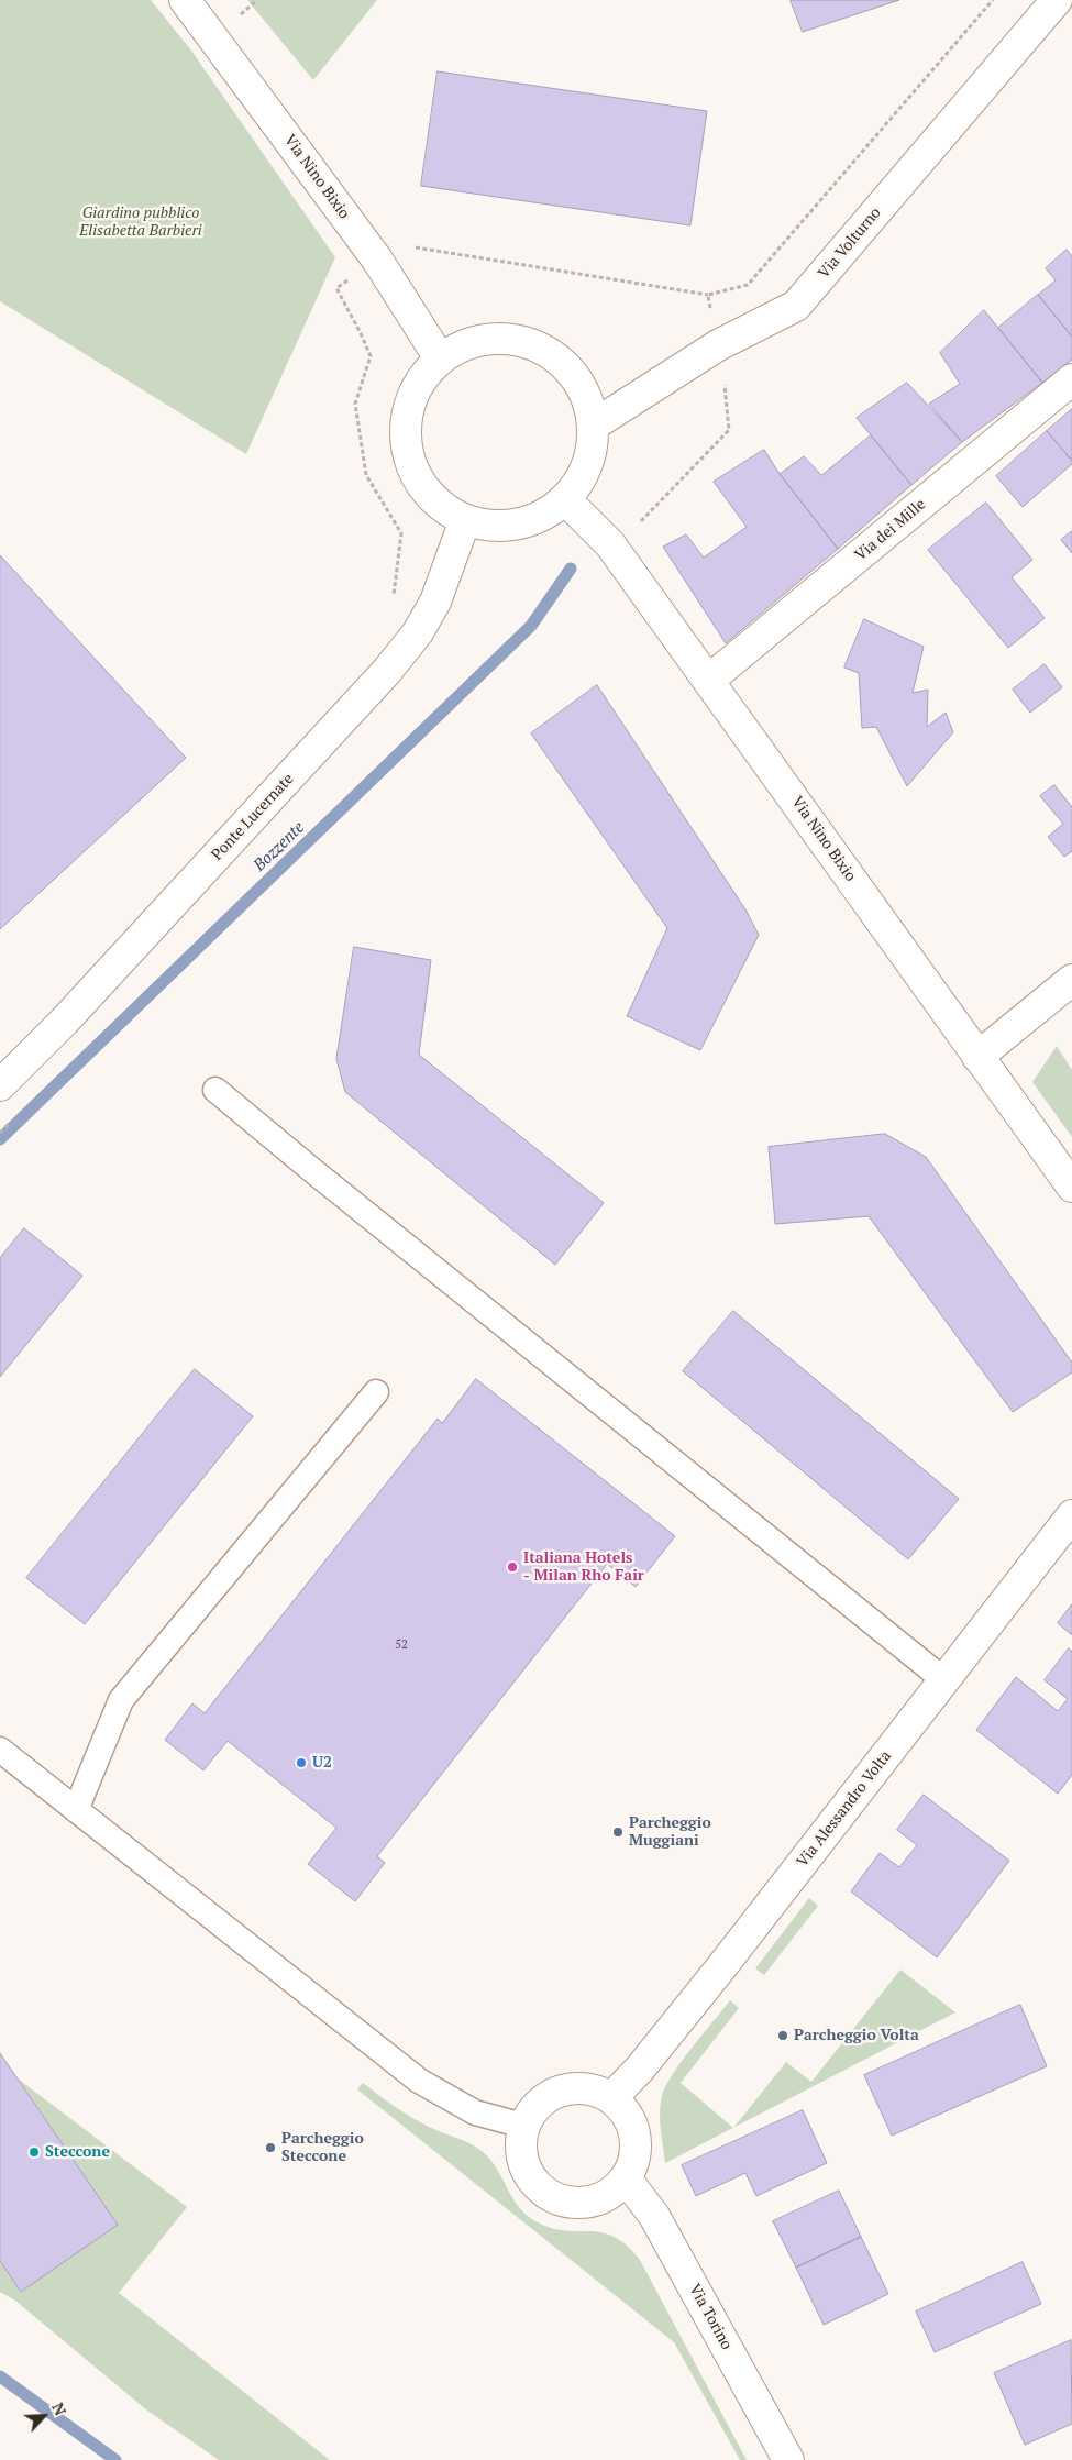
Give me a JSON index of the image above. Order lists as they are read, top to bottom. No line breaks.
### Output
{"streets":{"street":["Via Nino Bixio","Via Volturno","Via dei Mille","Ponte Lucernate","Via Alessandro Volta","Via Torino"]},"crossings":[["Via Nino Bixio","Via Volturno"],["Via Nino Bixio","Via dei Mille"],["Via Nino Bixio","Ponte Lucernate"],["Via Volturno","Ponte Lucernate"],["Via Alessandro Volta","Via Torino"]],"water":["Bozzente"],"parks":["Giardino pubblico Elisabetta Barbieri"],"places":["Italiana Hotels - Milan Rho Fair","U2","Parcheggio Muggiani","Parcheggio Volta","Parcheggio Steccone","Steccone"],"house_numbers":["52"],"north":"top right"}
